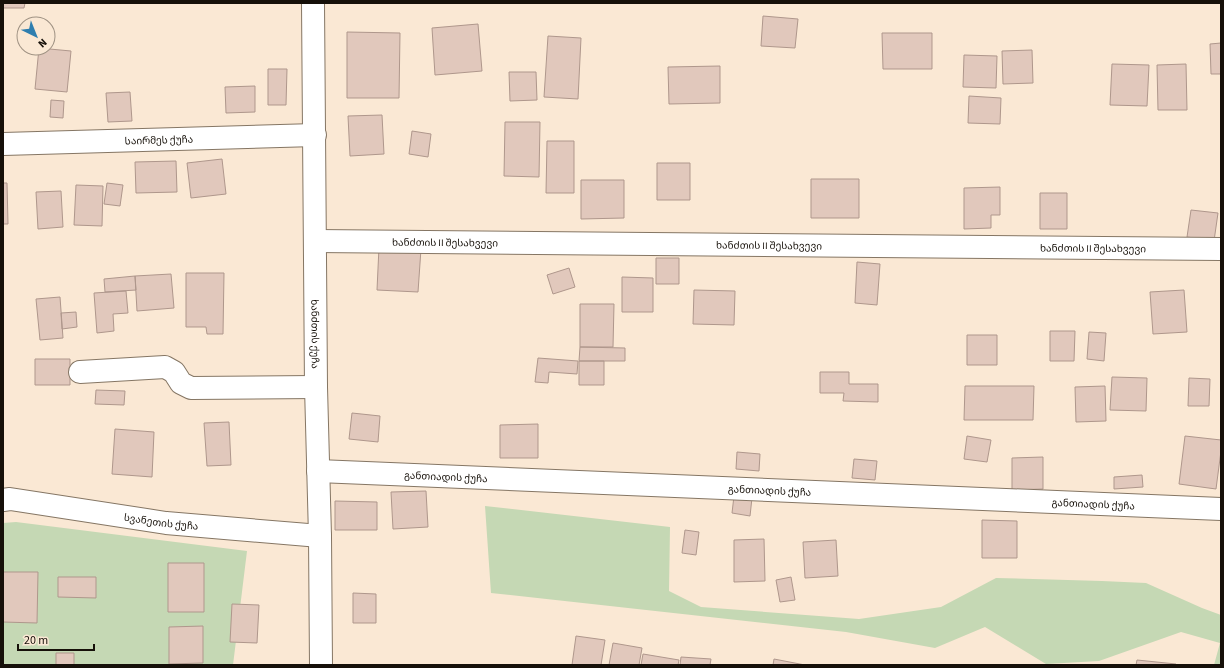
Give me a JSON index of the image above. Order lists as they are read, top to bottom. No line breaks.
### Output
{"streets":{"street":["საირმეს ქუჩა","ხანძთის II შესახვევი","ხანძთის ქუჩა","განთიადის ქუჩა","სვანეთის ქუჩა"]},"crossings":[["საირმეს ქუჩა","ხანძთის ქუჩა"],["ხანძთის II შესახვევი","ხანძთის ქუჩა"],["ხანძთის ქუჩა","განთიადის ქუჩა"],["ხანძთის ქუჩა","სვანეთის ქუჩა"]],"scale_bar":"20 m","north":"bottom right"}
